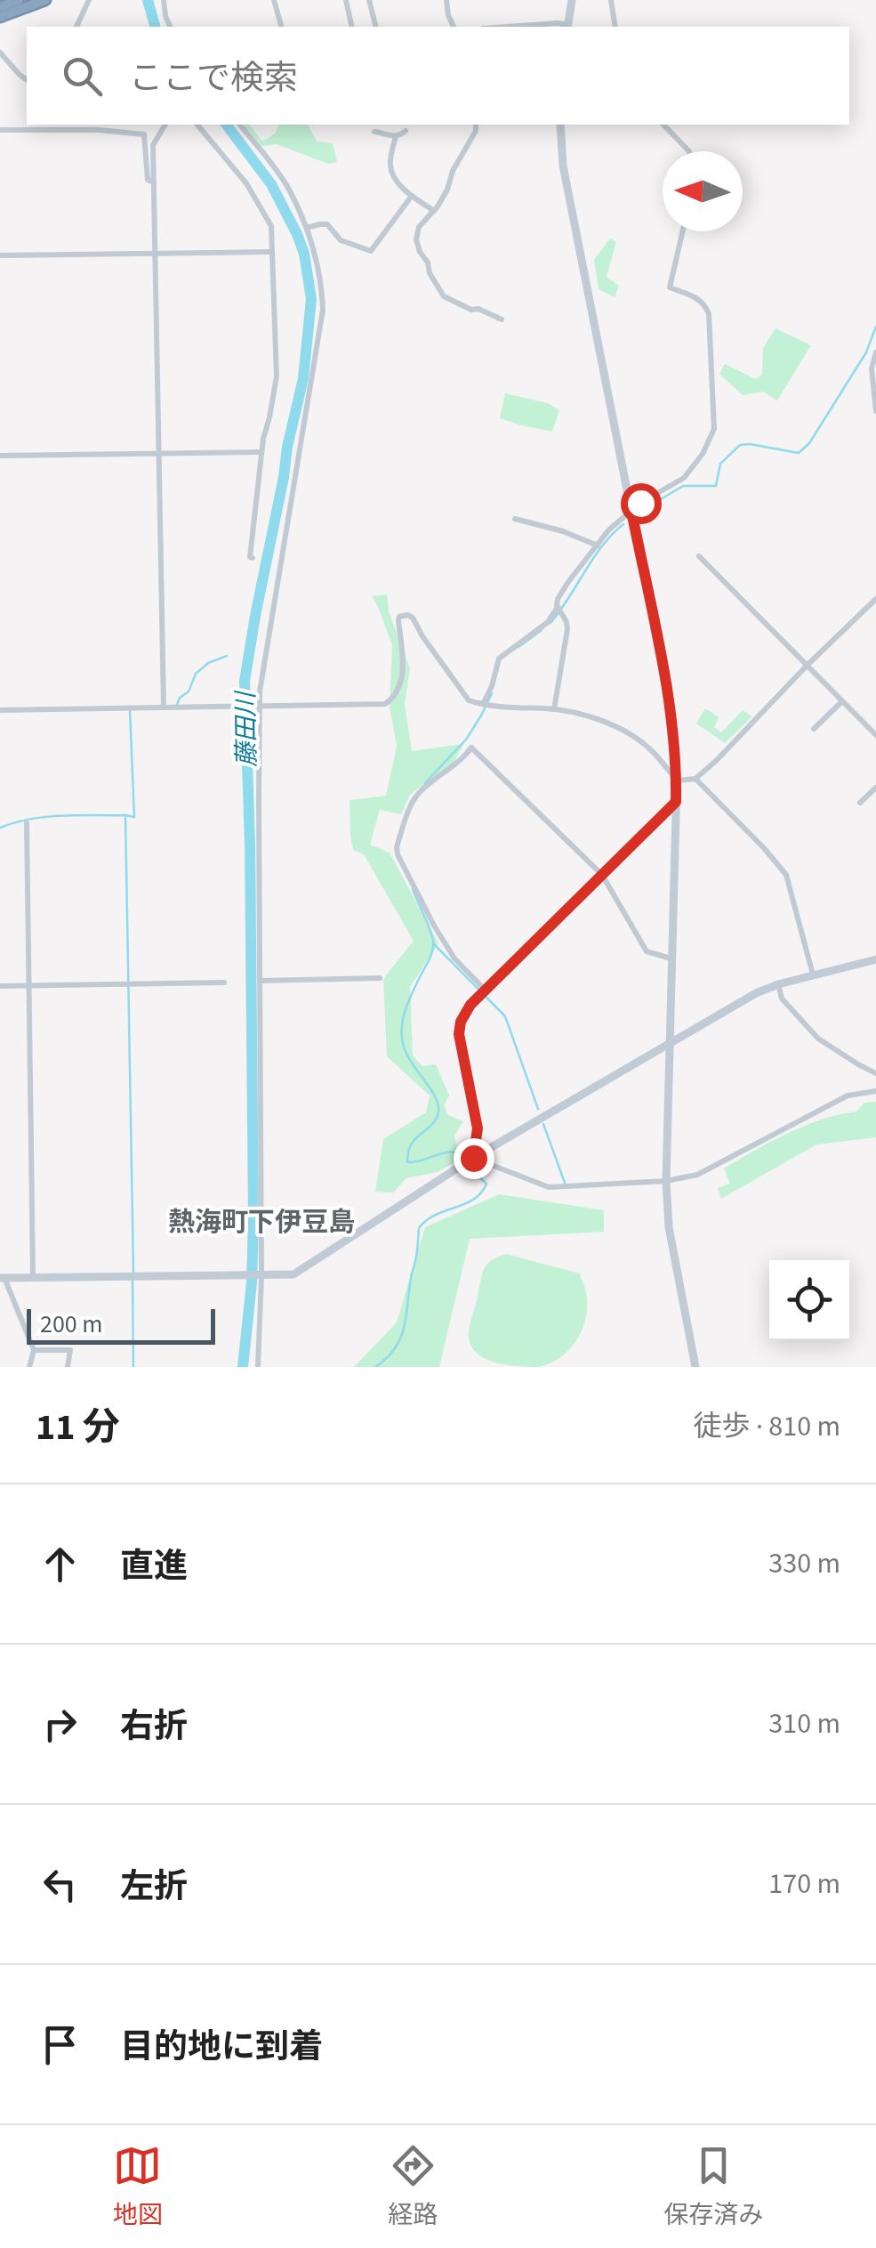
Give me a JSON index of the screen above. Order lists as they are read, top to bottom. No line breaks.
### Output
{"districts":["熱海町下伊豆島"],"water":["藤田川"],"scale_bar":"200 m","north":"left","page":{"search":"ここで検索","scale":"200 m","heading":["11 分","徒歩 · 810 m"],"list":[["直進","330 m"],["右折","310 m"],["左折","170 m"],"目的地に到着"],"nav":["地図","経路","保存済み"]}}
